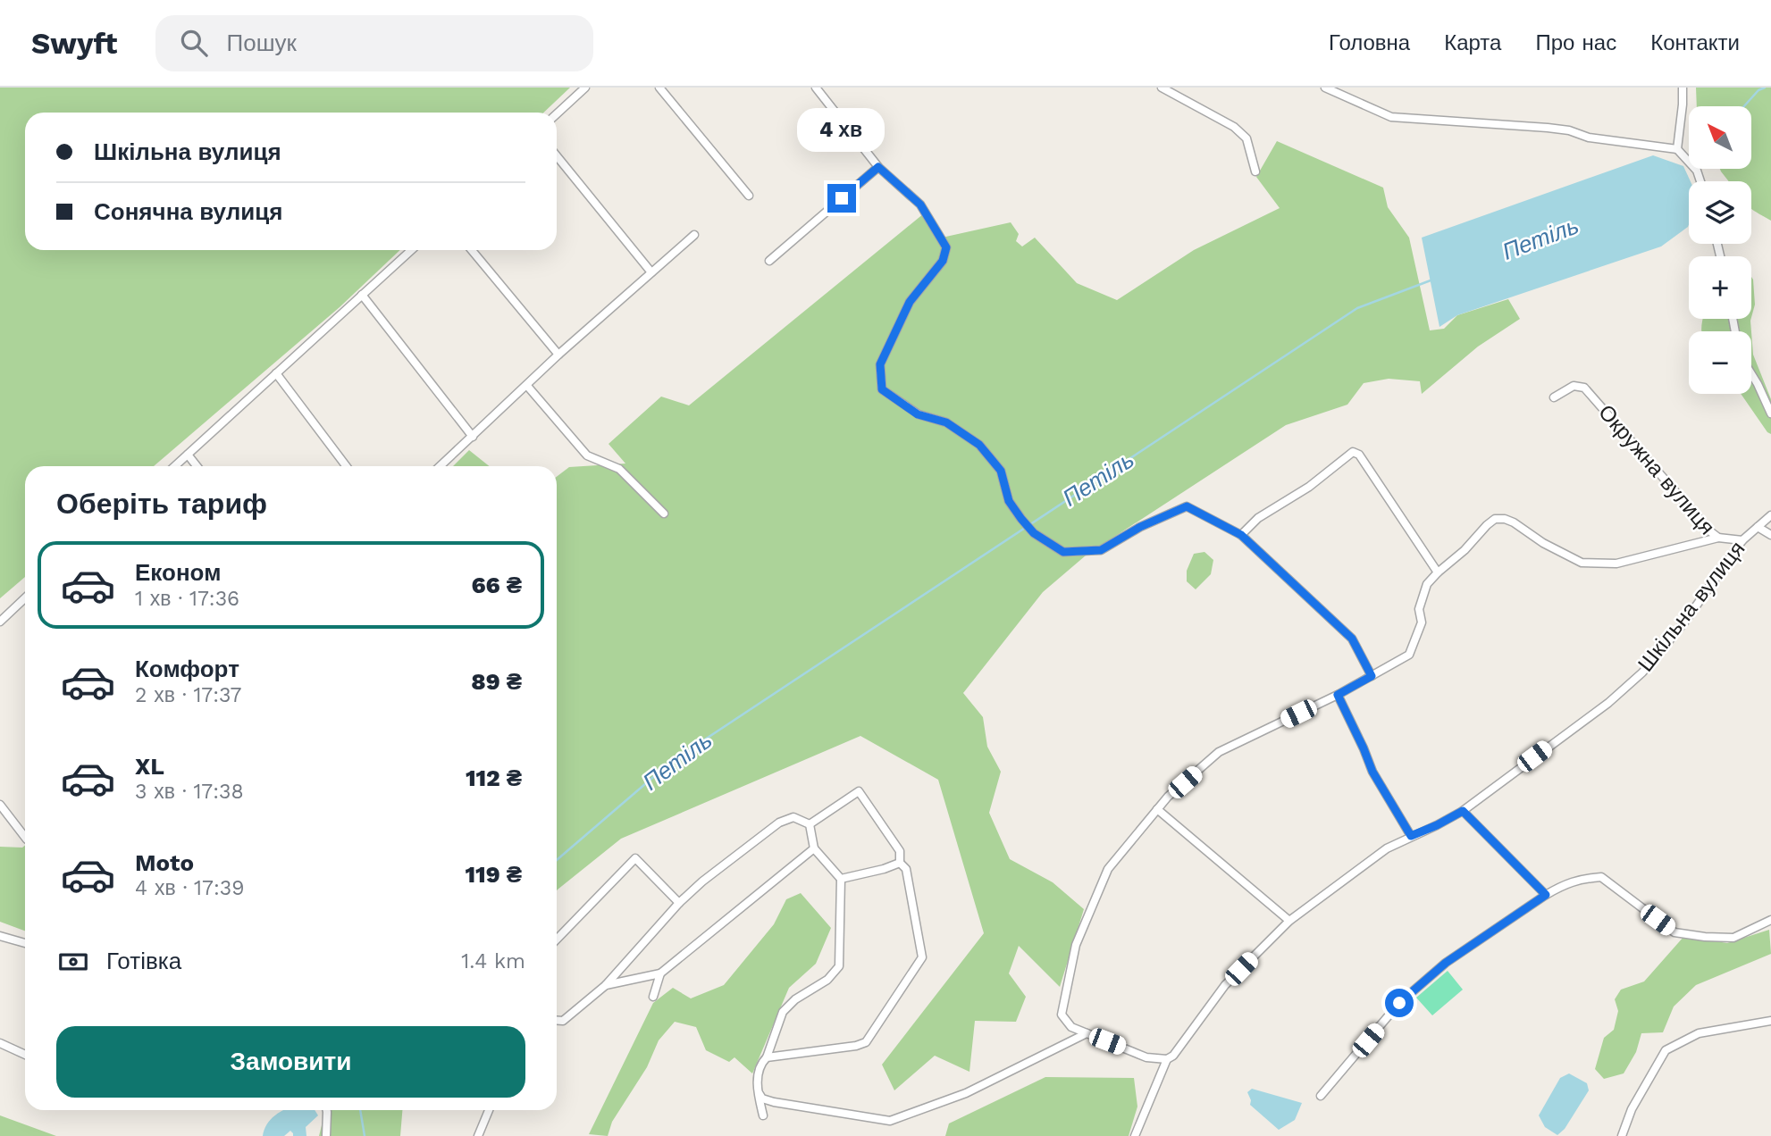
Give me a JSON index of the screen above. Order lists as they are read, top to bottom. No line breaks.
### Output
{"streets":{"street":["Окружна вулиця","Шкільна вулиця"]},"water":["Петіль"],"north":"top left","page":{"header":"Swyft","search":"Пошук","nav":["Головна","Карта","Про нас","Контакти"],"map_buttons":["+","−"],"bubble":"4 хв","banner":["Шкільна вулиця","Сонячна вулиця"],"heading":"Оберіть тариф","list":[{"name":"Економ","note":"1 хв · 17:36","value":"66 ₴"},{"name":"Комфорт","note":"2 хв · 17:37","value":"89 ₴"},{"name":"XL","note":"3 хв · 17:38","value":"112 ₴"},{"name":"Moto","note":"4 хв · 17:39","value":"119 ₴"}],"pay":["Готівка","1.4 km"],"buttons":"Замовити"}}
